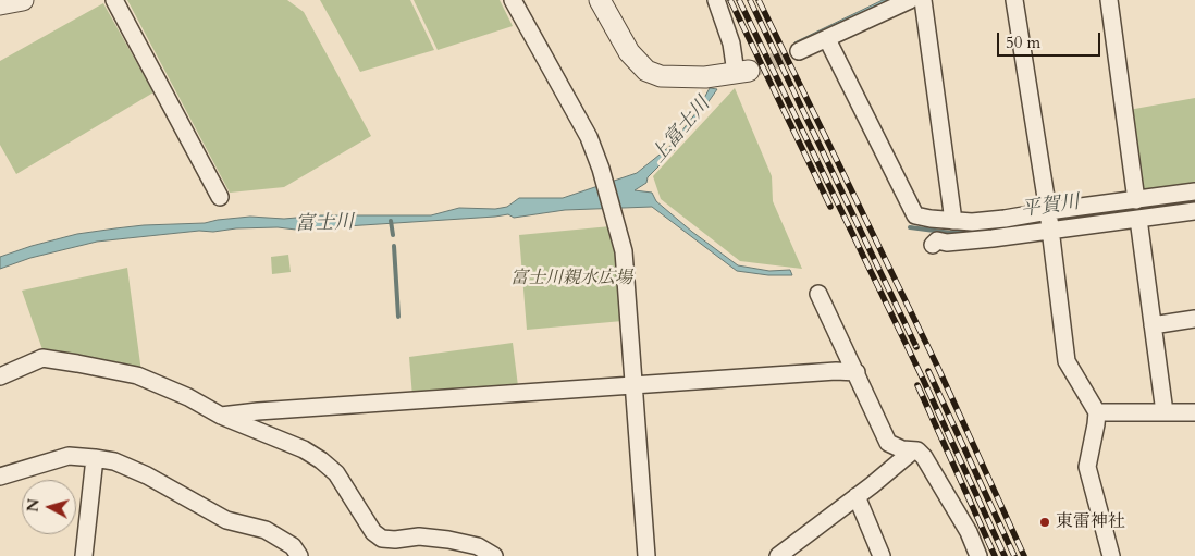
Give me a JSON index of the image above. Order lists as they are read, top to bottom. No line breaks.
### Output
{"water":["上富士川","平賀川","富士川"],"parks":["富士川親水広場"],"places":["東雷神社"],"scale_bar":"50 m","north":"left"}
